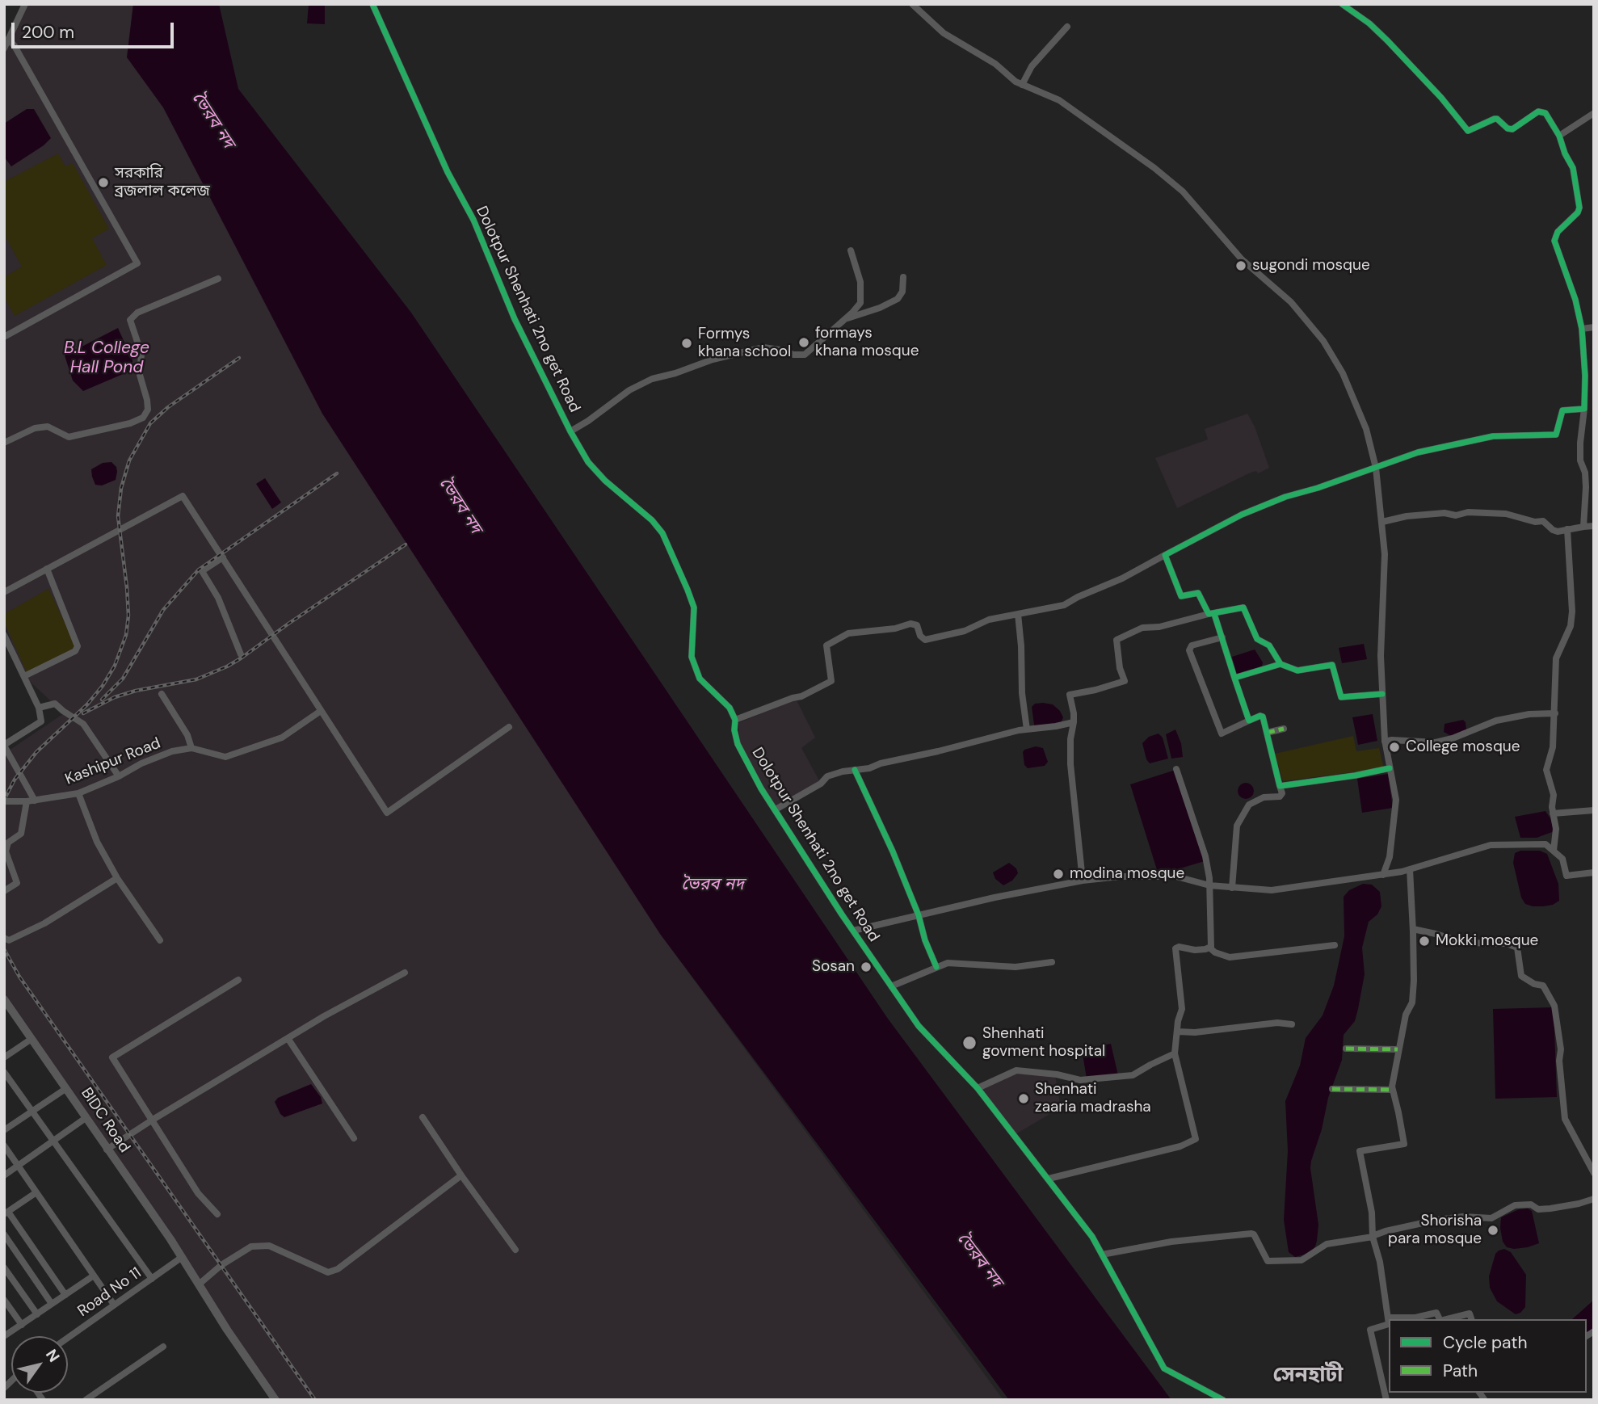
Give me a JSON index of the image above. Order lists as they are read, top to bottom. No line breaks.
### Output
{"streets":{"main road":["BIDC Road"],"street":["Dolotpur Shenhati 2no get Road","Kashipur Road","Road No 11"]},"crossings":[["BIDC Road","Road No 11"]],"districts":["সেনহাটী"],"water":["ভৈরব নদ","B.L College Hall Pond"],"places":["সরকারি ব্রজলাল কলেজ","sugondi mosque","formays khana mosque","Formys khana school","College mosque","modina mosque","Mokki mosque","Sosan","Shenhati govment hospital","Shenhati zaaria madrasha","Shorisha para mosque"],"legend":["Cycle path","Path"],"scale_bar":"200 m","north":"top right"}
